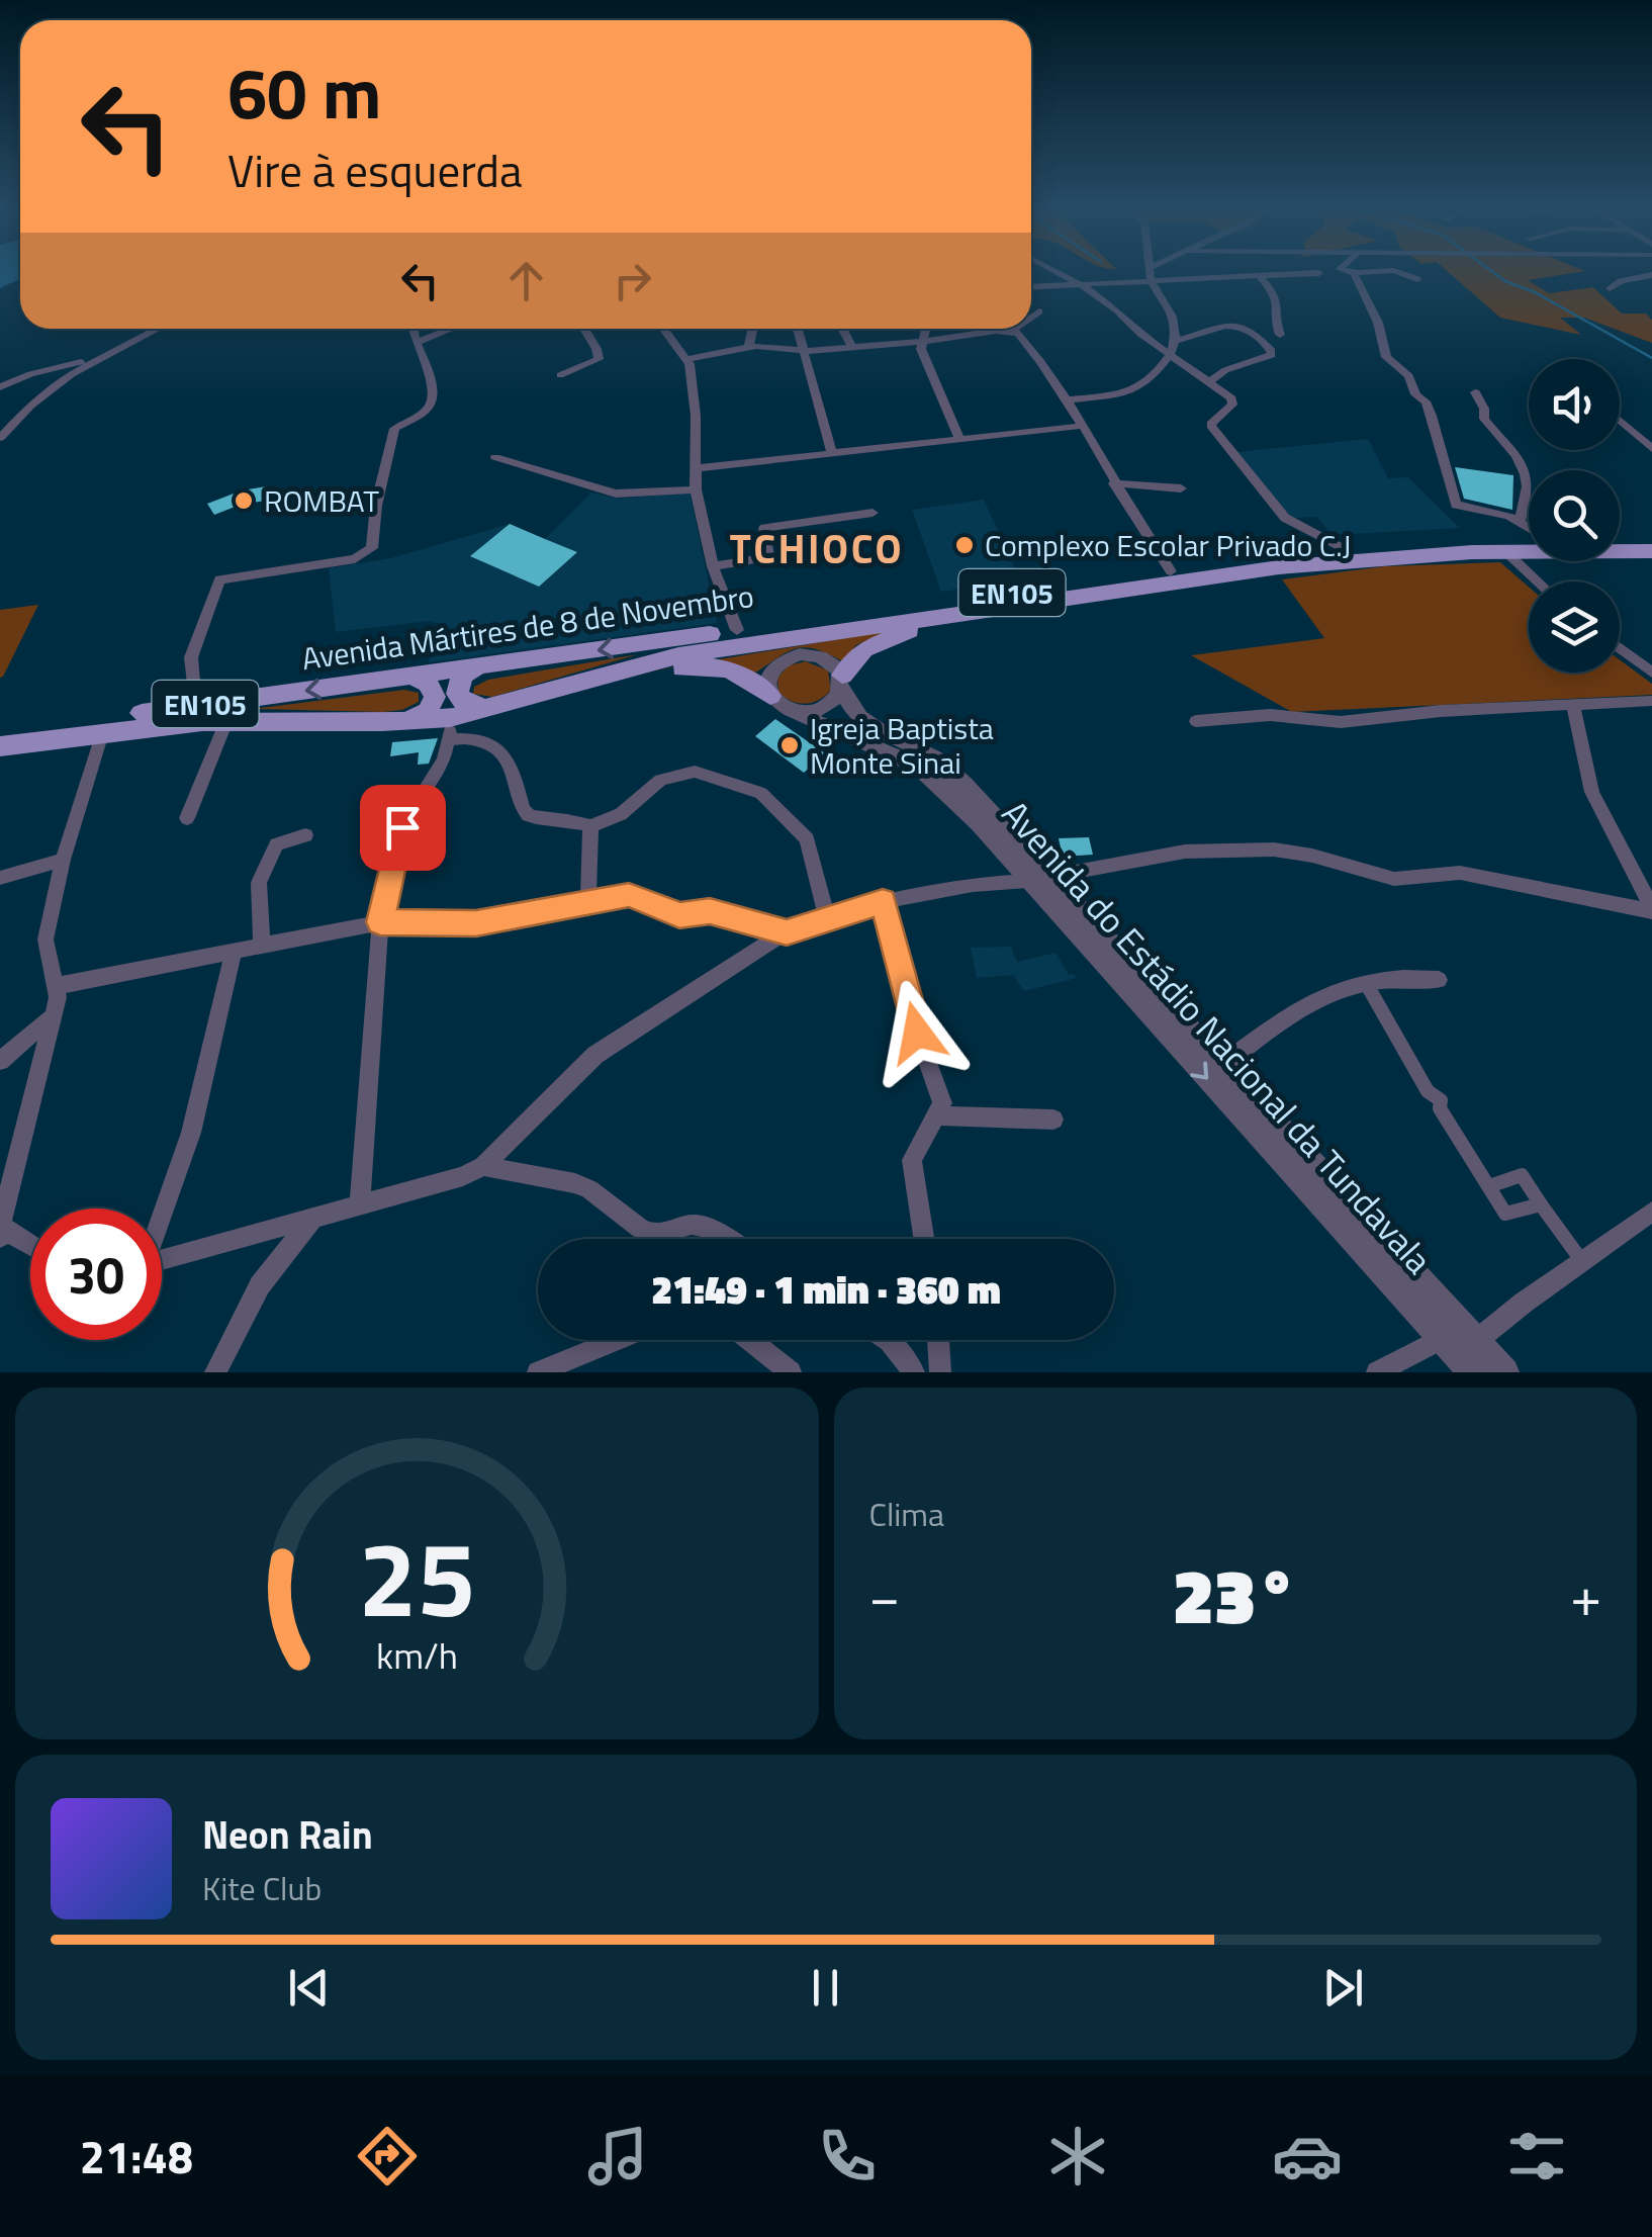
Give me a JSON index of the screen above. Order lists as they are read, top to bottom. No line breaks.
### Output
{"streets":{"main road":["EN105","Avenida Mártires de 8 de Novembro"],"street":["Avenida do Estádio Nacional da Tundavala"]},"districts":["TCHIOCO"],"places":["ROMBAT","Complexo Escolar Privado C.J","Igreja Baptista Monte Sinai"],"page":{"turn":["60 m","Vire à esquerda"],"limit":"30","trip":"21:49 · 1 min · 360 m","tile":"Clima","heat":["−","23°","+"],"song":["Neon Rain","Kite Club"],"tabs":"21:48","gauge":["25","km/h"]}}
